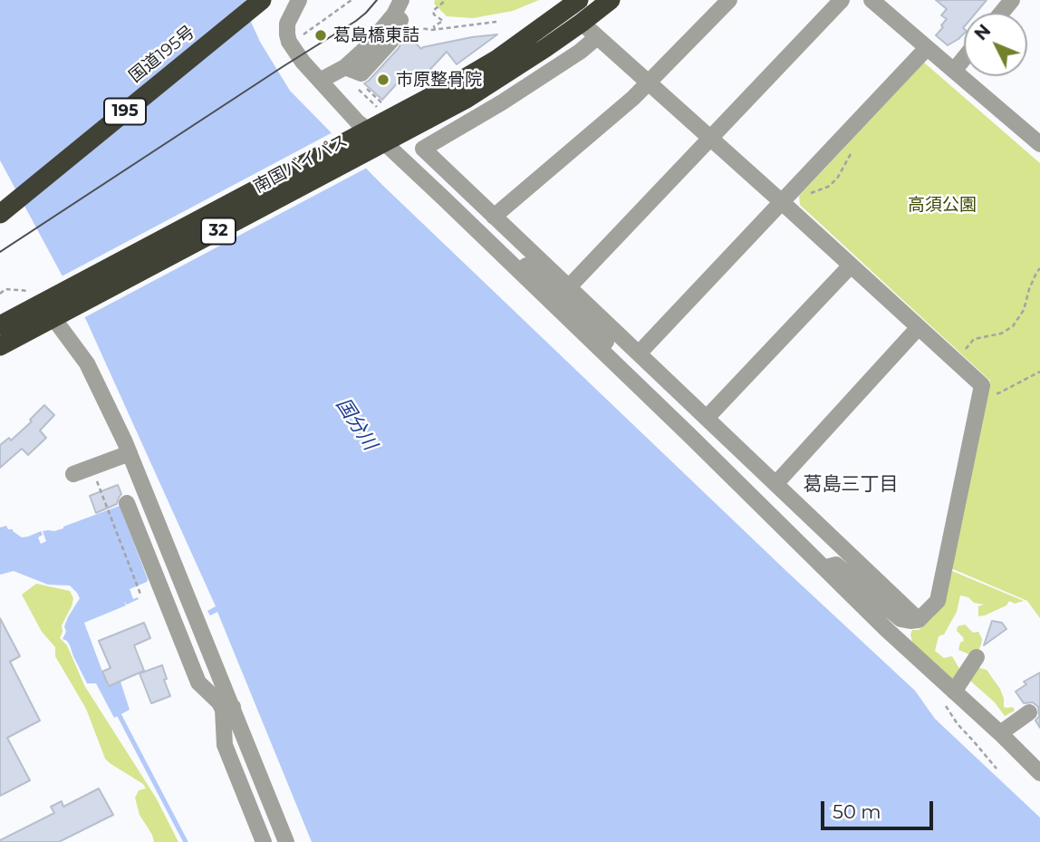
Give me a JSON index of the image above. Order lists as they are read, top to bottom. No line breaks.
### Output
{"streets":{"highway":["国道195号","195","南国バイパス","32"]},"districts":["葛島三丁目"],"water":["国分川"],"parks":["高須公園"],"places":["葛島橋東詰","市原整骨院"],"scale_bar":"50 m","north":"top left"}
